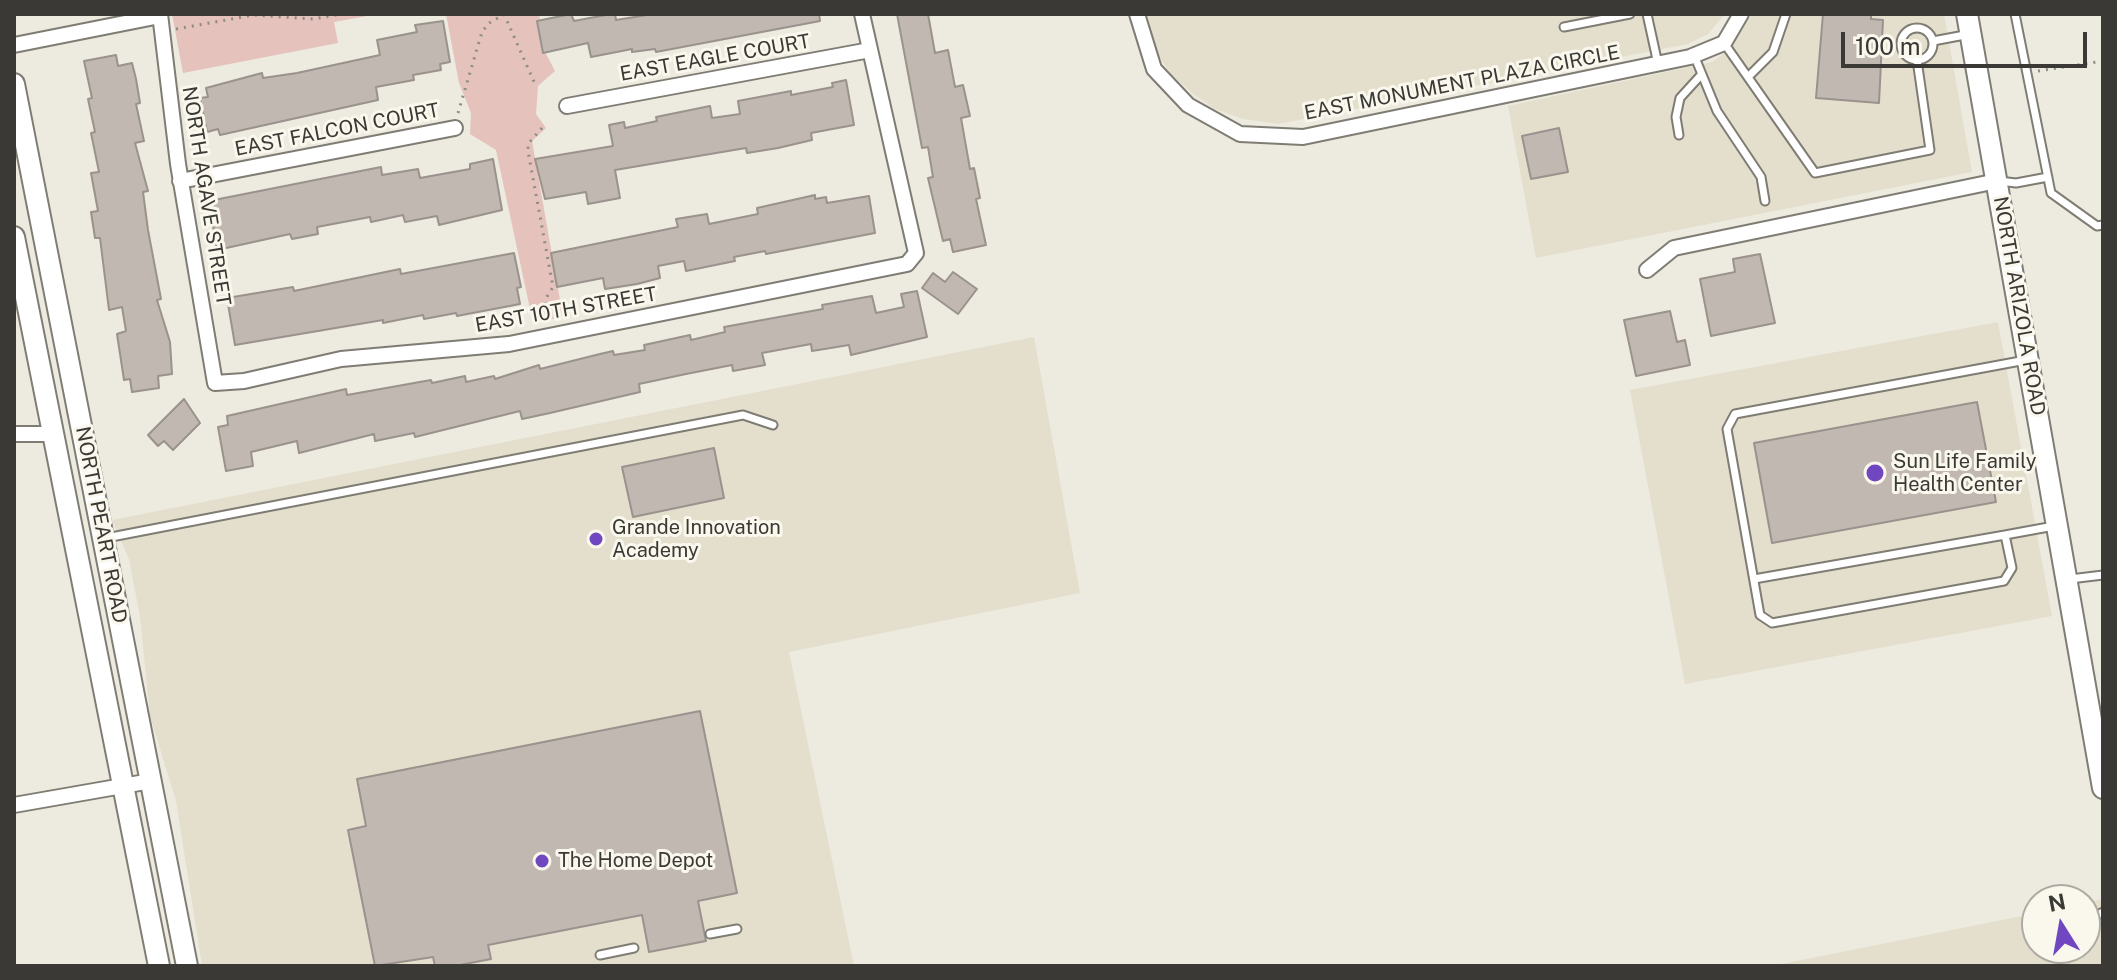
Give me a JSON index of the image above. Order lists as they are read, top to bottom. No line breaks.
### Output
{"streets":{"street":["EAST EAGLE COURT","EAST MONUMENT PLAZA CIRCLE","EAST FALCON COURT","NORTH AGAVE STREET","NORTH ARIZOLA ROAD","EAST 10TH STREET","NORTH PEART ROAD"]},"crossings":[["EAST EAGLE COURT","EAST 10TH STREET"],["EAST FALCON COURT","NORTH AGAVE STREET"],["NORTH AGAVE STREET","EAST 10TH STREET"]],"places":["Sun Life Family Health Center","Grande Innovation Academy","The Home Depot"],"scale_bar":"100 m","north":"top"}
